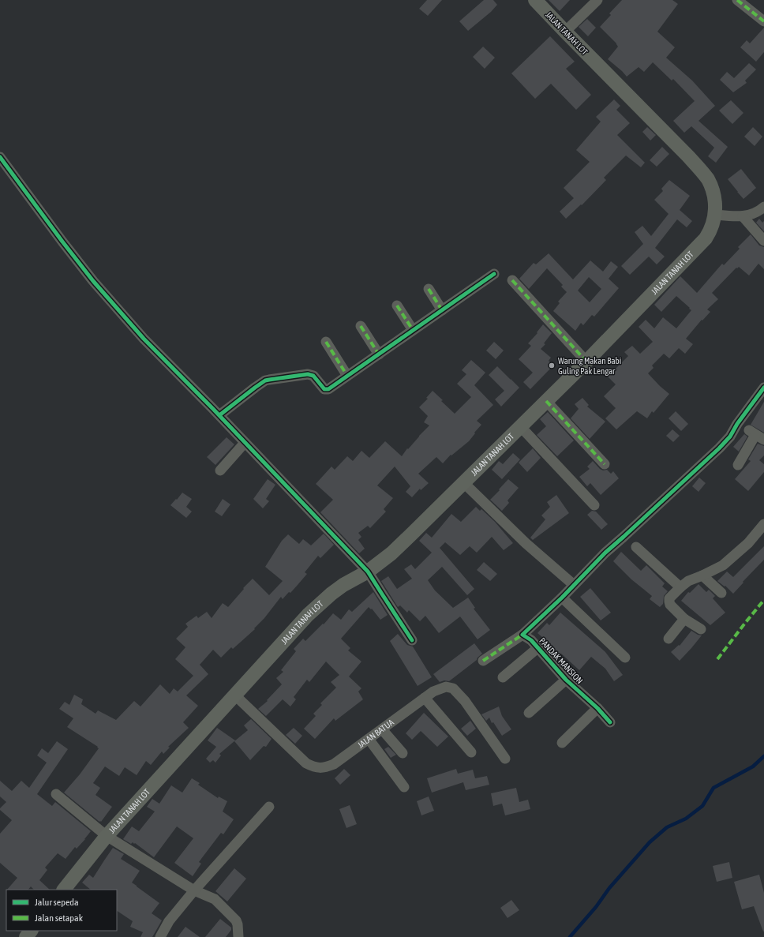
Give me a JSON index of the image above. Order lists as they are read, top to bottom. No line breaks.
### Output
{"streets":{"main road":["JALAN TANAH LOT"],"street":["PANDAK MANSION","JALAN BATUA"]},"crossings":[["JALAN TANAH LOT","JALAN BATUA"]],"places":["Warung Makan Babi Guling Pak Lengar"],"legend":["Jalur sepeda","Jalan setapak"]}
